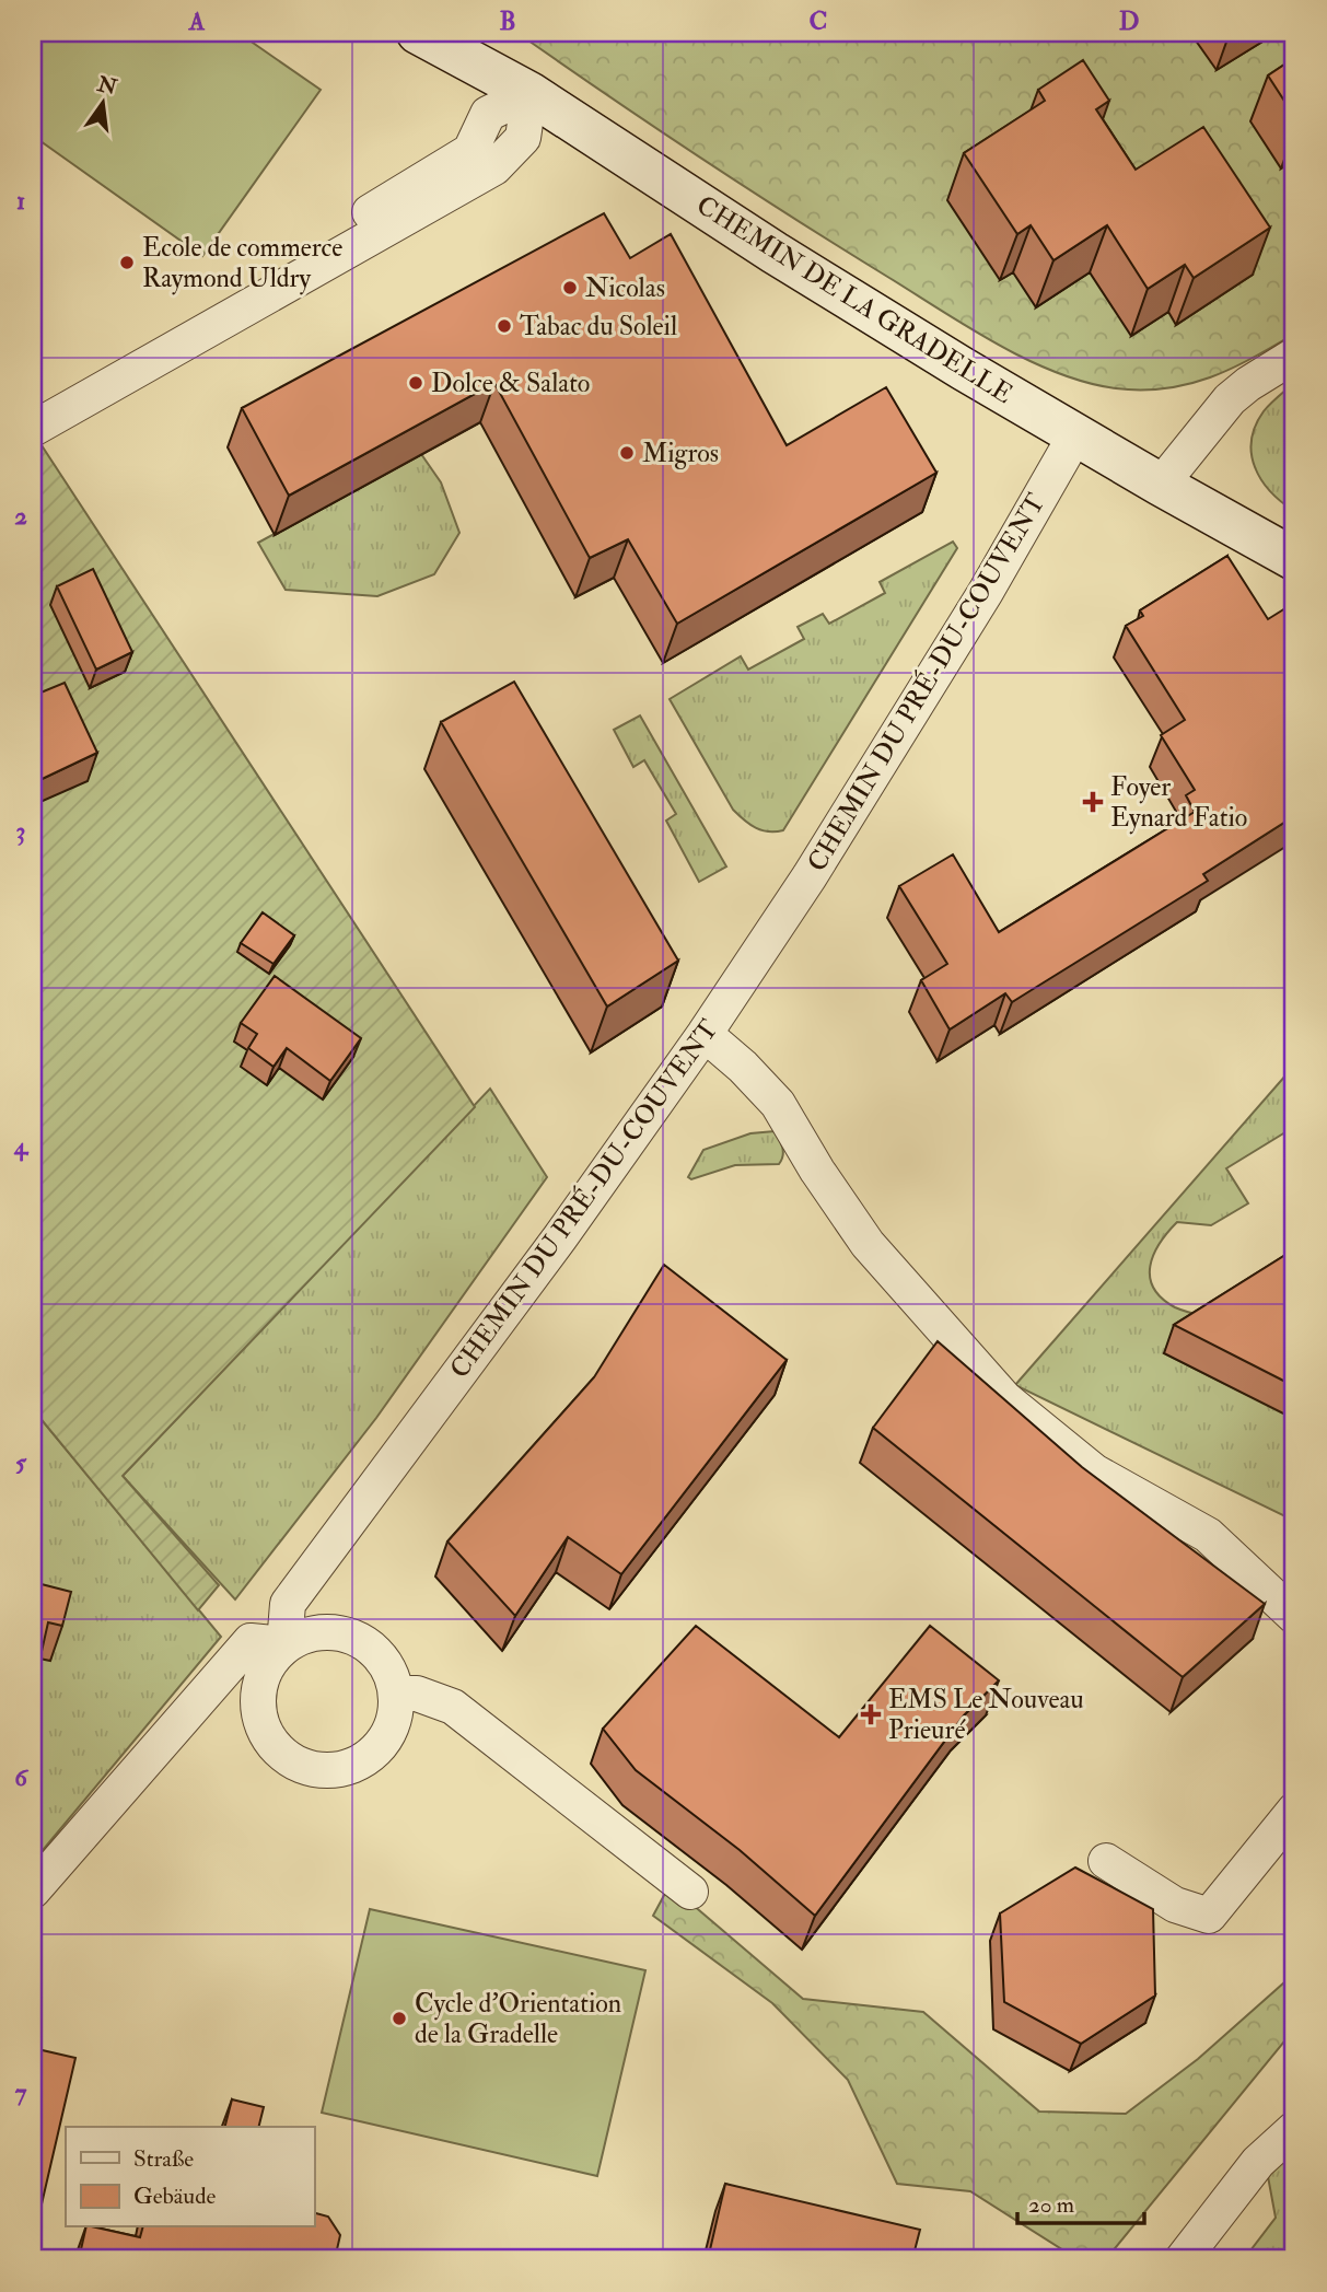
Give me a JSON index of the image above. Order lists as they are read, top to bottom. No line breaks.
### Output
{"streets":{"street":["CHEMIN DE LA GRADELLE","CHEMIN DU PRÉ-DU-COUVENT"]},"crossings":[["CHEMIN DE LA GRADELLE","CHEMIN DU PRÉ-DU-COUVENT"]],"places":{"other":["Ecole de commerce Raymond Uldry","Nicolas","Tabac du Soleil","Dolce & Salato","Migros","Cycle d'Orientation de la Gradelle"],"health":["Foyer Eynard Fatio","EMS Le Nouveau Prieuré"]},"legend":["Straße","Gebäude"],"scale_bar":"20 m","north":"top","grid":{"columns":["A","B","C","D"],"rows":["1","2","3","4","5","6","7"]}}
